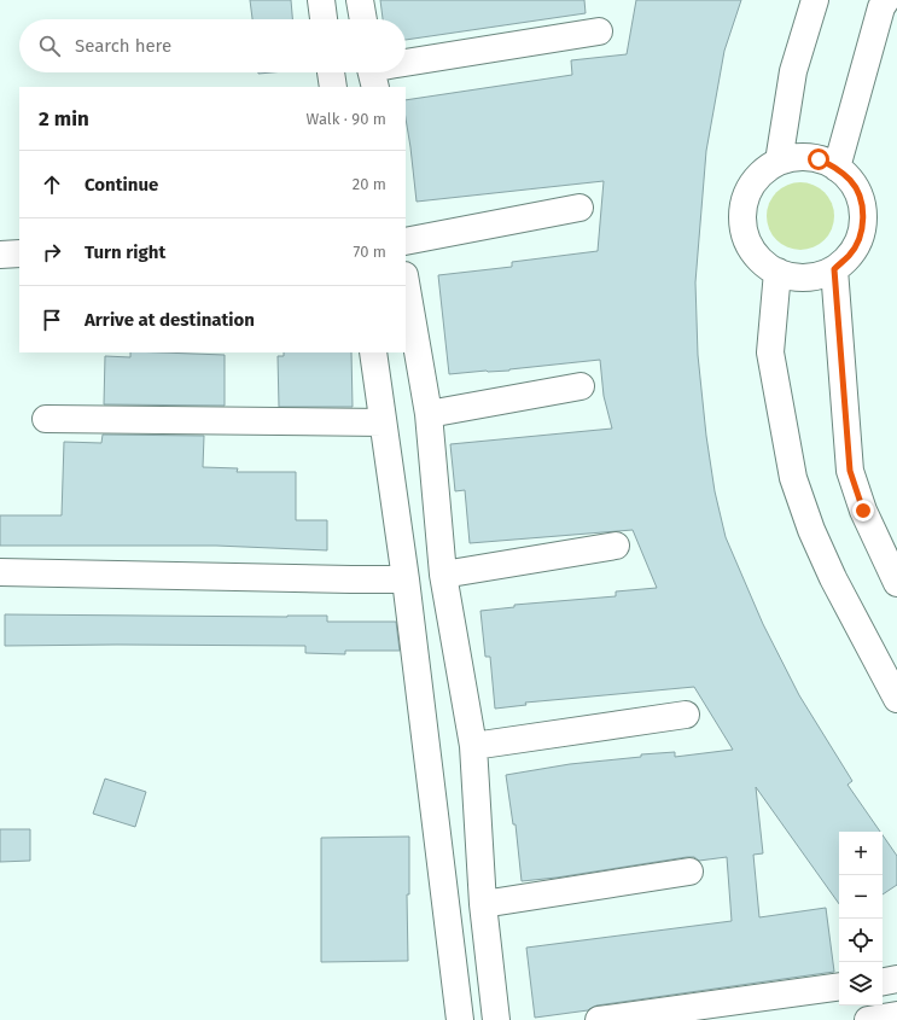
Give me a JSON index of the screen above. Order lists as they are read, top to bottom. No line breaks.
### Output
{"page":{"search":"Search here","heading":["2 min","Walk · 90 m"],"list":[["Continue","20 m"],["Turn right","70 m"],"Arrive at destination"],"map_buttons":["+","−"]}}
